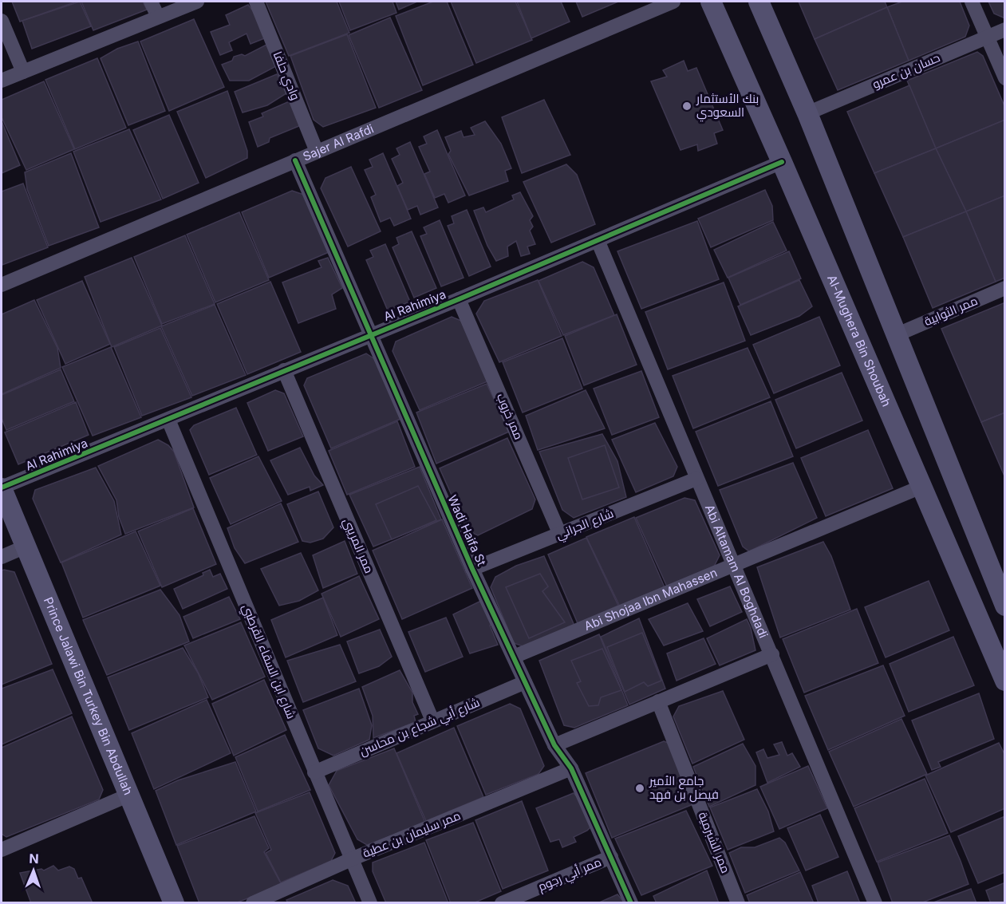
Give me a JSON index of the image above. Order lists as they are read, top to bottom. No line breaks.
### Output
{"streets":{"street":["حسان بن عمرو","وادي حلفا","Sajer Al Rafdi","Al Rahimiya","ممر الثوابية","Al-Mughera Bin Shoubah","ممر خروب","شارع الجراني","Wadi Haifa St","ممر المريبي","Abi Altamam Al Boghdadi","Abi Shojaa Ibn Mahassen","شارع ابن السقاء القرطبي","Prince Jalawi Bin Turkey Bin Abdullah","شارع أبي شجاع بن محاسن","ممر سليمان بن عطية","ممر الشبرمية","ممر أبي رجوم"]},"crossings":[["وادي حلفا","Sajer Al Rafdi"],["Sajer Al Rafdi","Wadi Haifa St"],["Al Rahimiya","Al-Mughera Bin Shoubah"],["Al Rahimiya","ممر خروب"],["Al Rahimiya","Wadi Haifa St"],["Al Rahimiya","ممر المريبي"],["Al Rahimiya","Abi Altamam Al Boghdadi"],["Al Rahimiya","شارع ابن السقاء القرطبي"],["Al Rahimiya","Prince Jalawi Bin Turkey Bin Abdullah"],["Al-Mughera Bin Shoubah","Abi Shojaa Ibn Mahassen"],["ممر خروب","شارع الجراني"],["شارع الجراني","Wadi Haifa St"],["شارع الجراني","Abi Altamam Al Boghdadi"],["Wadi Haifa St","Abi Shojaa Ibn Mahassen"],["Wadi Haifa St","شارع أبي شجاع بن محاسن"],["Wadi Haifa St","ممر سليمان بن عطية"],["Wadi Haifa St","ممر أبي رجوم"],["ممر المريبي","شارع أبي شجاع بن محاسن"],["Abi Altamam Al Boghdadi","Abi Shojaa Ibn Mahassen"],["شارع ابن السقاء القرطبي","شارع أبي شجاع بن محاسن"],["شارع ابن السقاء القرطبي","ممر سليمان بن عطية"]],"places":["بنك الأستثمار السعودي","جامع الأمير فيصل بن فهد"],"north":"top"}
